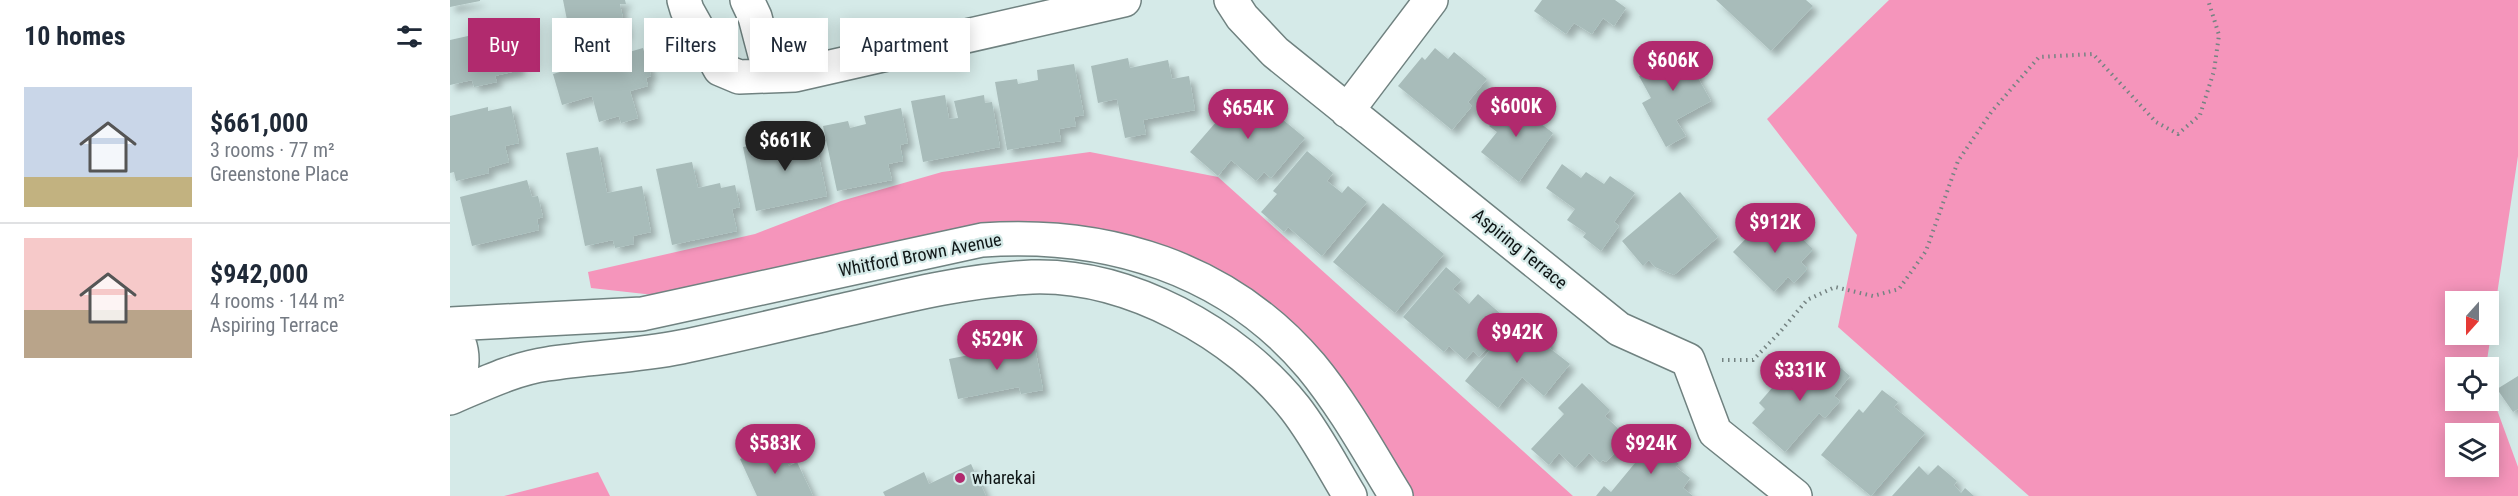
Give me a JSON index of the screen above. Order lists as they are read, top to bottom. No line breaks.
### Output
{"streets":{"main road":["Aspiring Terrace","Whitford Brown Avenue"]},"places":["wharekai"],"north":"bottom","page":{"heading":"10 homes","chip":["Buy","Rent","Filters","New","Apartment"],"price":["$606K","$600K","$654K","$661K","$912K","$942K","$529K","$331K","$583K","$924K"],"list":[{"name":"$661,000","note":"3 rooms · 77 m² · Greenstone Place"},{"name":"$942,000","note":"4 rooms · 144 m² · Aspiring Terrace"}]}}
